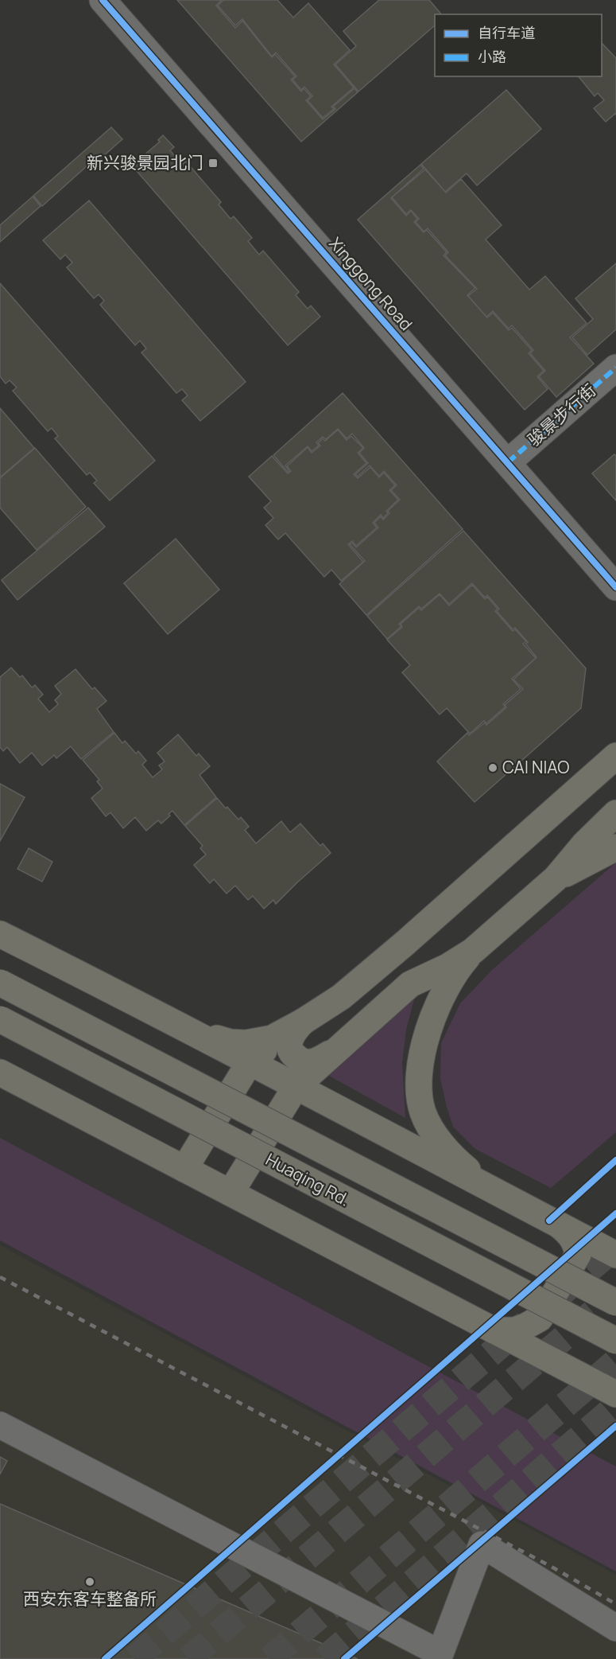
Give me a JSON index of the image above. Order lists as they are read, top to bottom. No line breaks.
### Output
{"streets":{"main road":["Huaqing Rd."],"street":["Xinggong Road","骏景步行街"]},"crossings":[["Xinggong Road","骏景步行街"]],"places":{"transit":["新兴骏景园北门"],"other":["CAI NIAO","西安东客车整备所"]},"legend":["自行车道","小路"]}
